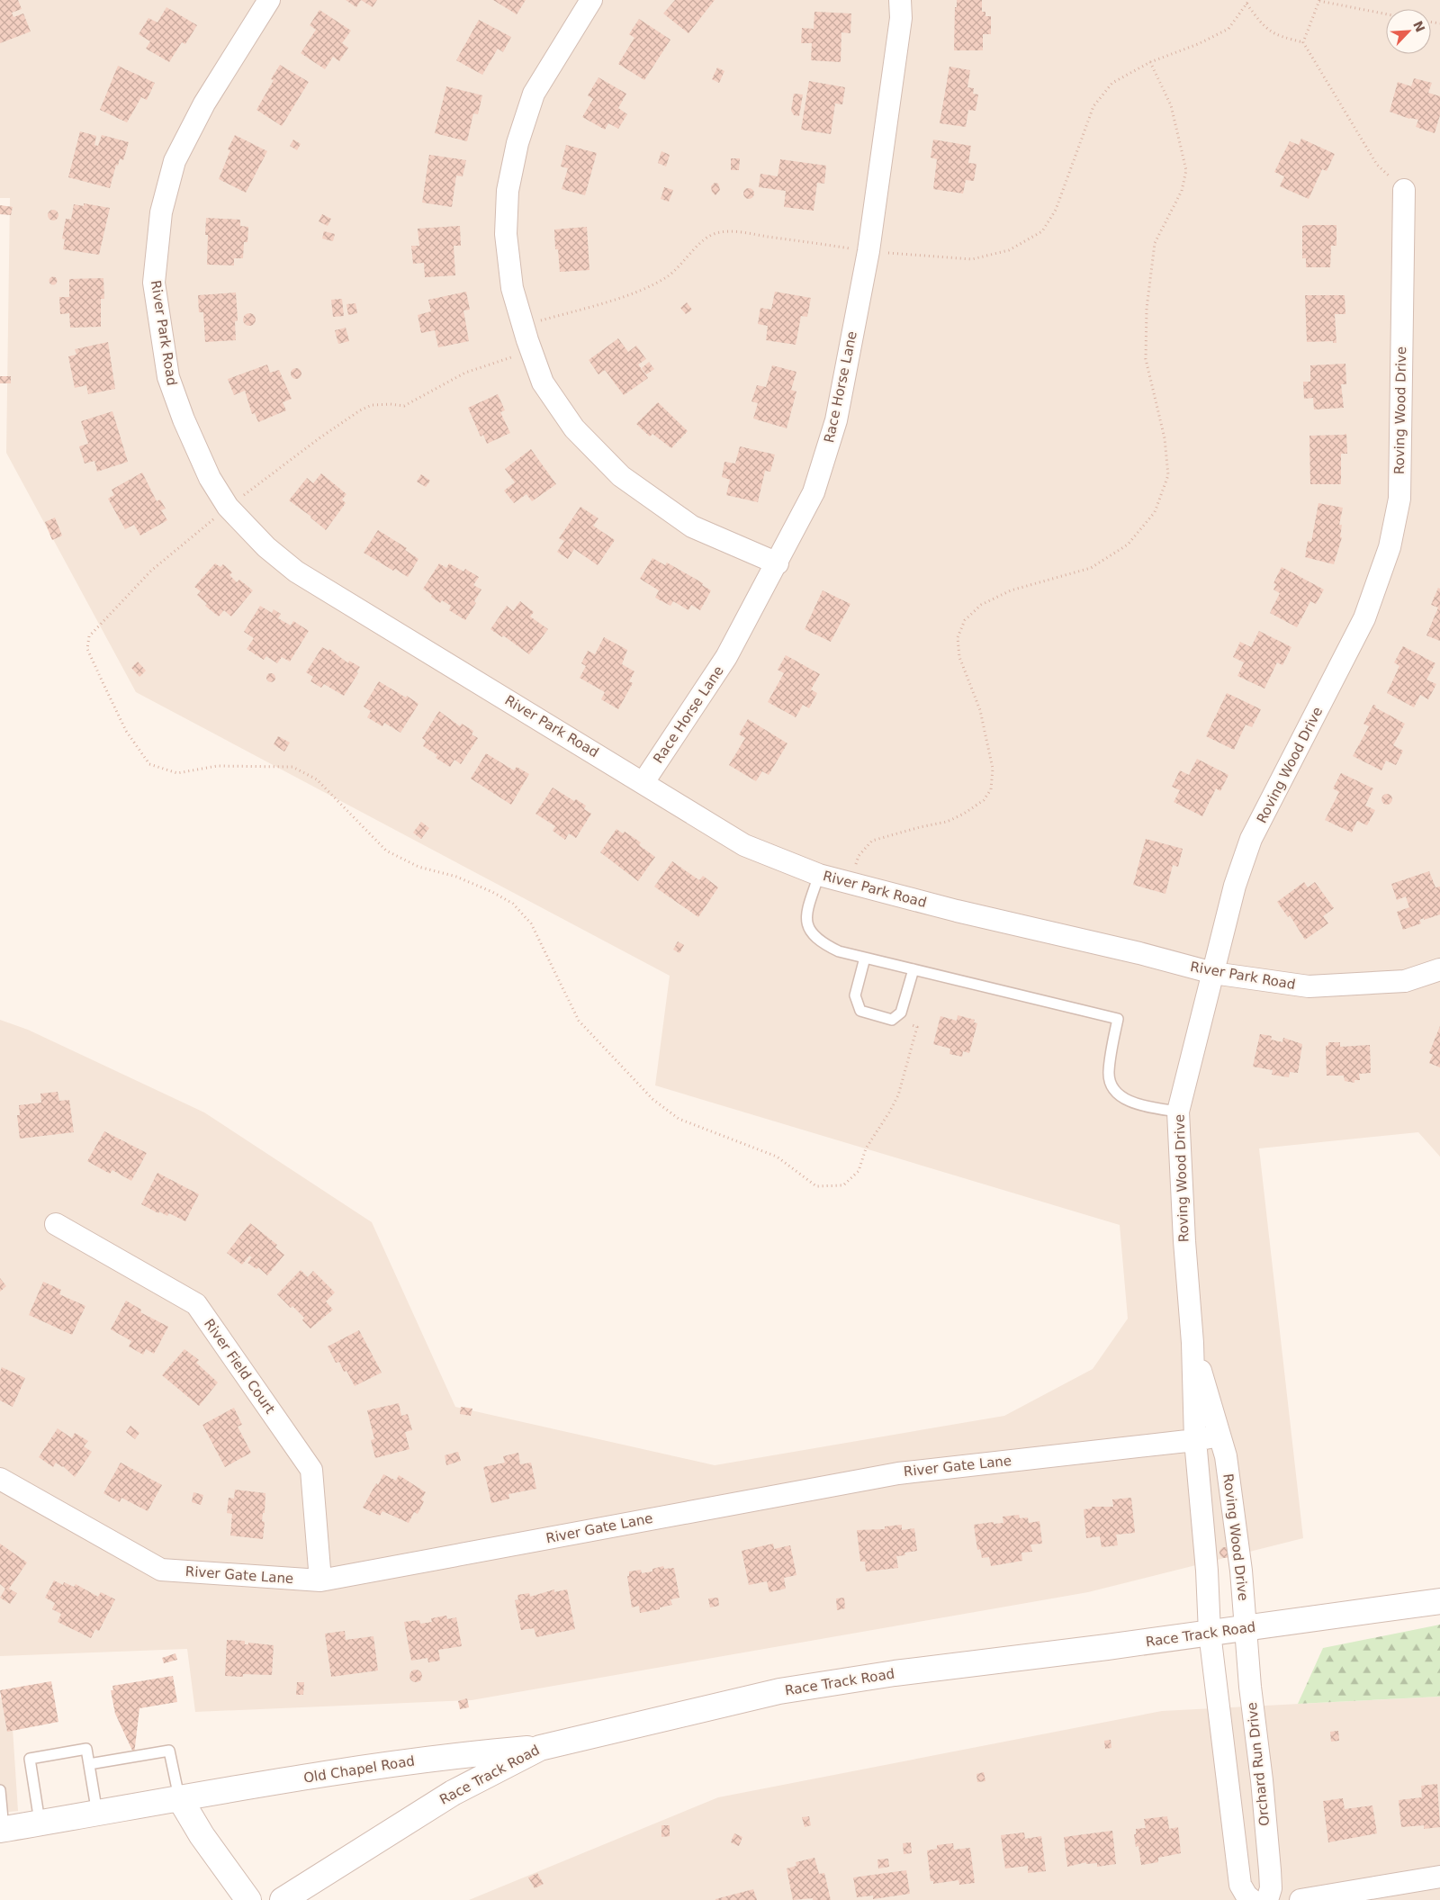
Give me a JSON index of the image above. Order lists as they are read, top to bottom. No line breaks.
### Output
{"streets":{"street":["River Park Road","Race Horse Lane","Roving Wood Drive","River Field Court","River Gate Lane","Race Track Road","Orchard Run Drive","Old Chapel Road"]},"crossings":[["River Park Road","Race Horse Lane"],["River Park Road","Roving Wood Drive"],["Roving Wood Drive","River Gate Lane"],["Roving Wood Drive","Race Track Road"],["Roving Wood Drive","Orchard Run Drive"],["River Field Court","River Gate Lane"],["Race Track Road","Orchard Run Drive"],["Race Track Road","Old Chapel Road"]],"north":"top right"}
